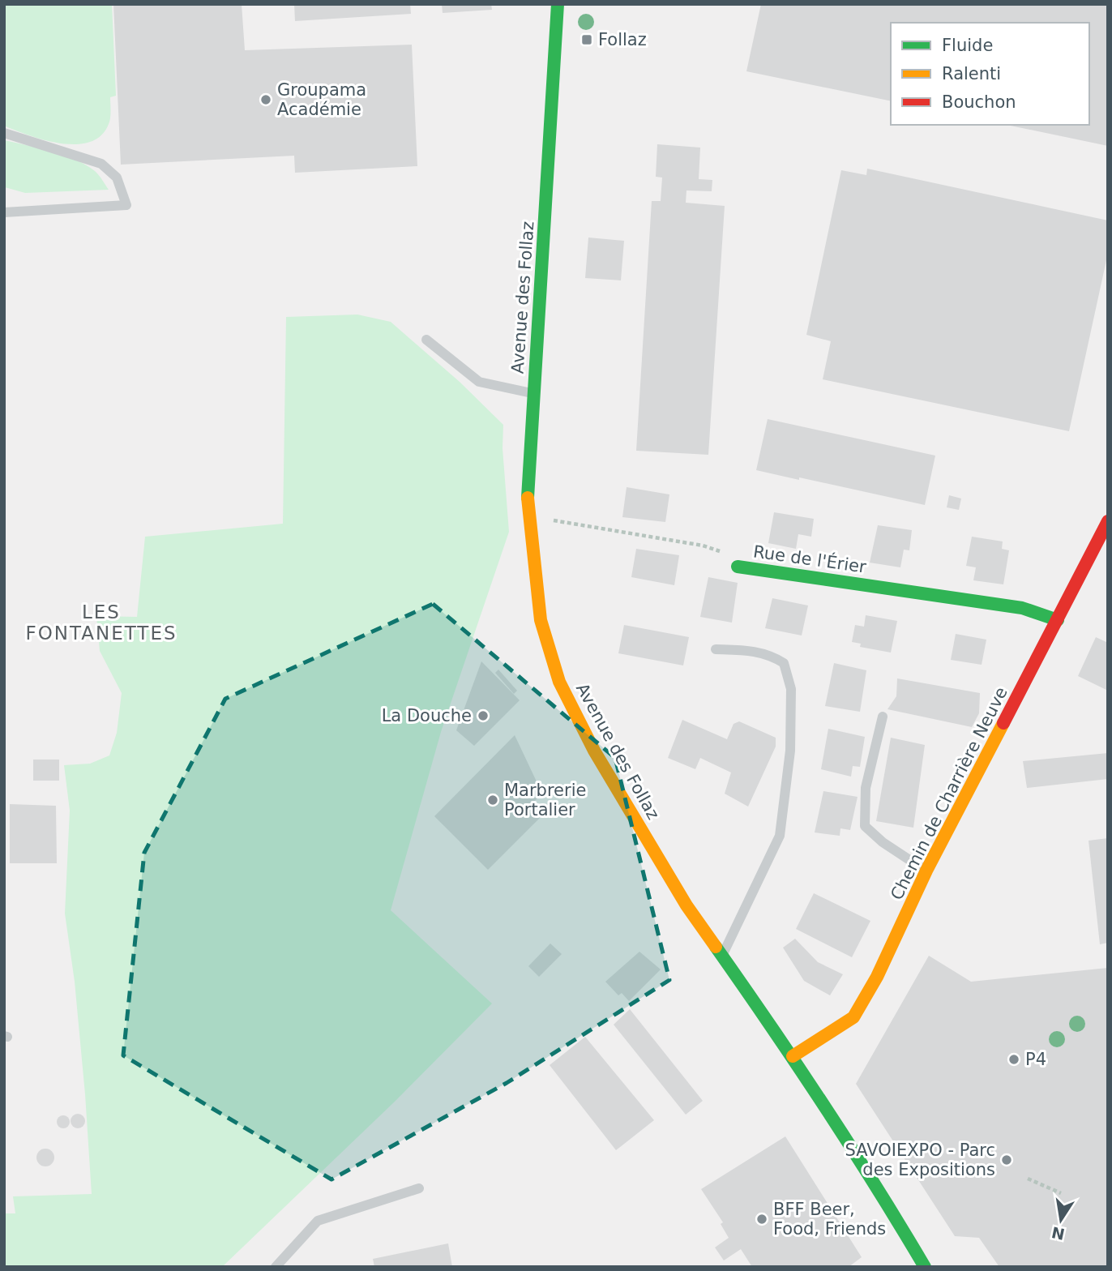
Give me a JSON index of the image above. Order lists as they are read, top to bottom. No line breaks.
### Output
{"streets":{"street":["Avenue des Follaz","Rue de l'Érier","Chemin de Charrière Neuve"]},"crossings":[["Avenue des Follaz","Rue de l'Érier"],["Avenue des Follaz","Chemin de Charrière Neuve"],["Rue de l'Érier","Chemin de Charrière Neuve"]],"districts":["LES FONTANETTES"],"places":{"transit":["Follaz"],"other":["Groupama Académie","La Douche","Marbrerie Portalier","P4","SAVOIEXPO - Parc des Expositions","BFF Beer, Food, Friends"]},"legend":["Fluide","Ralenti","Bouchon"],"north":"bottom"}
